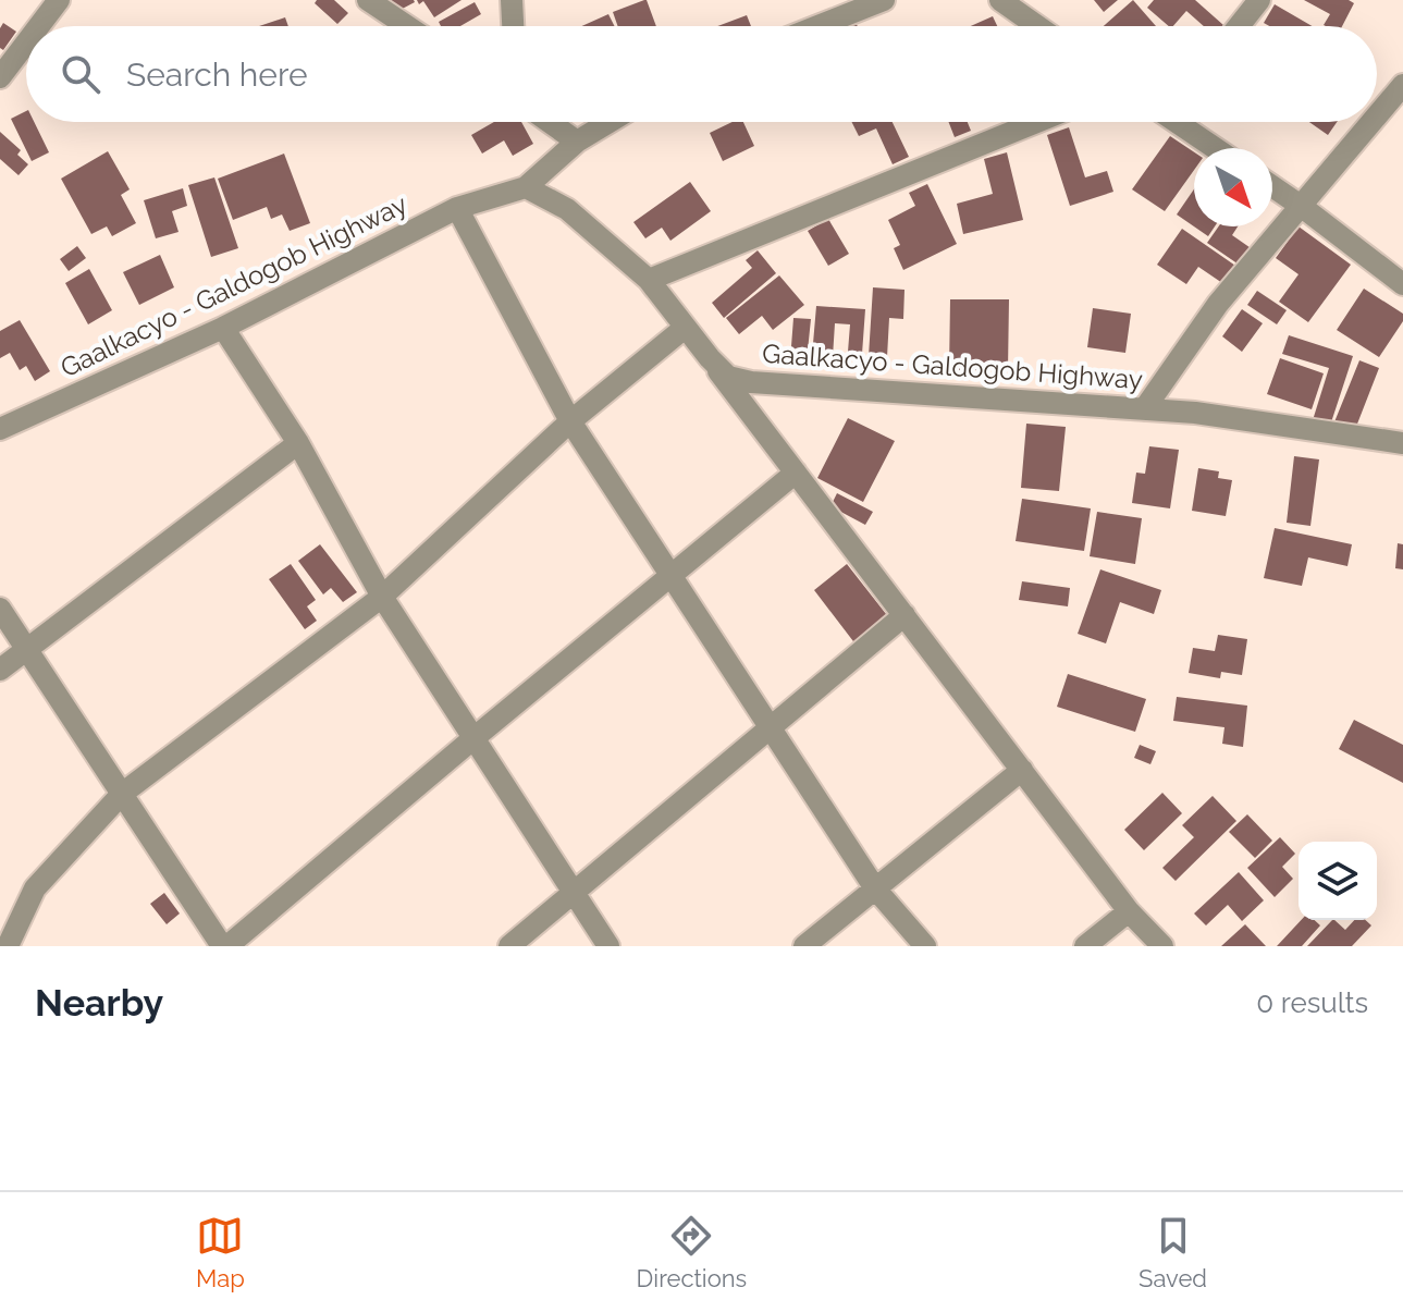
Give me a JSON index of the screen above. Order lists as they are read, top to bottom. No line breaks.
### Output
{"streets":{"street":["Gaalkacyo - Galdogob Highway"]},"north":"bottom right","page":{"search":"Search here","heading":["Nearby","0 results"],"nav":["Map","Directions","Saved"]}}
